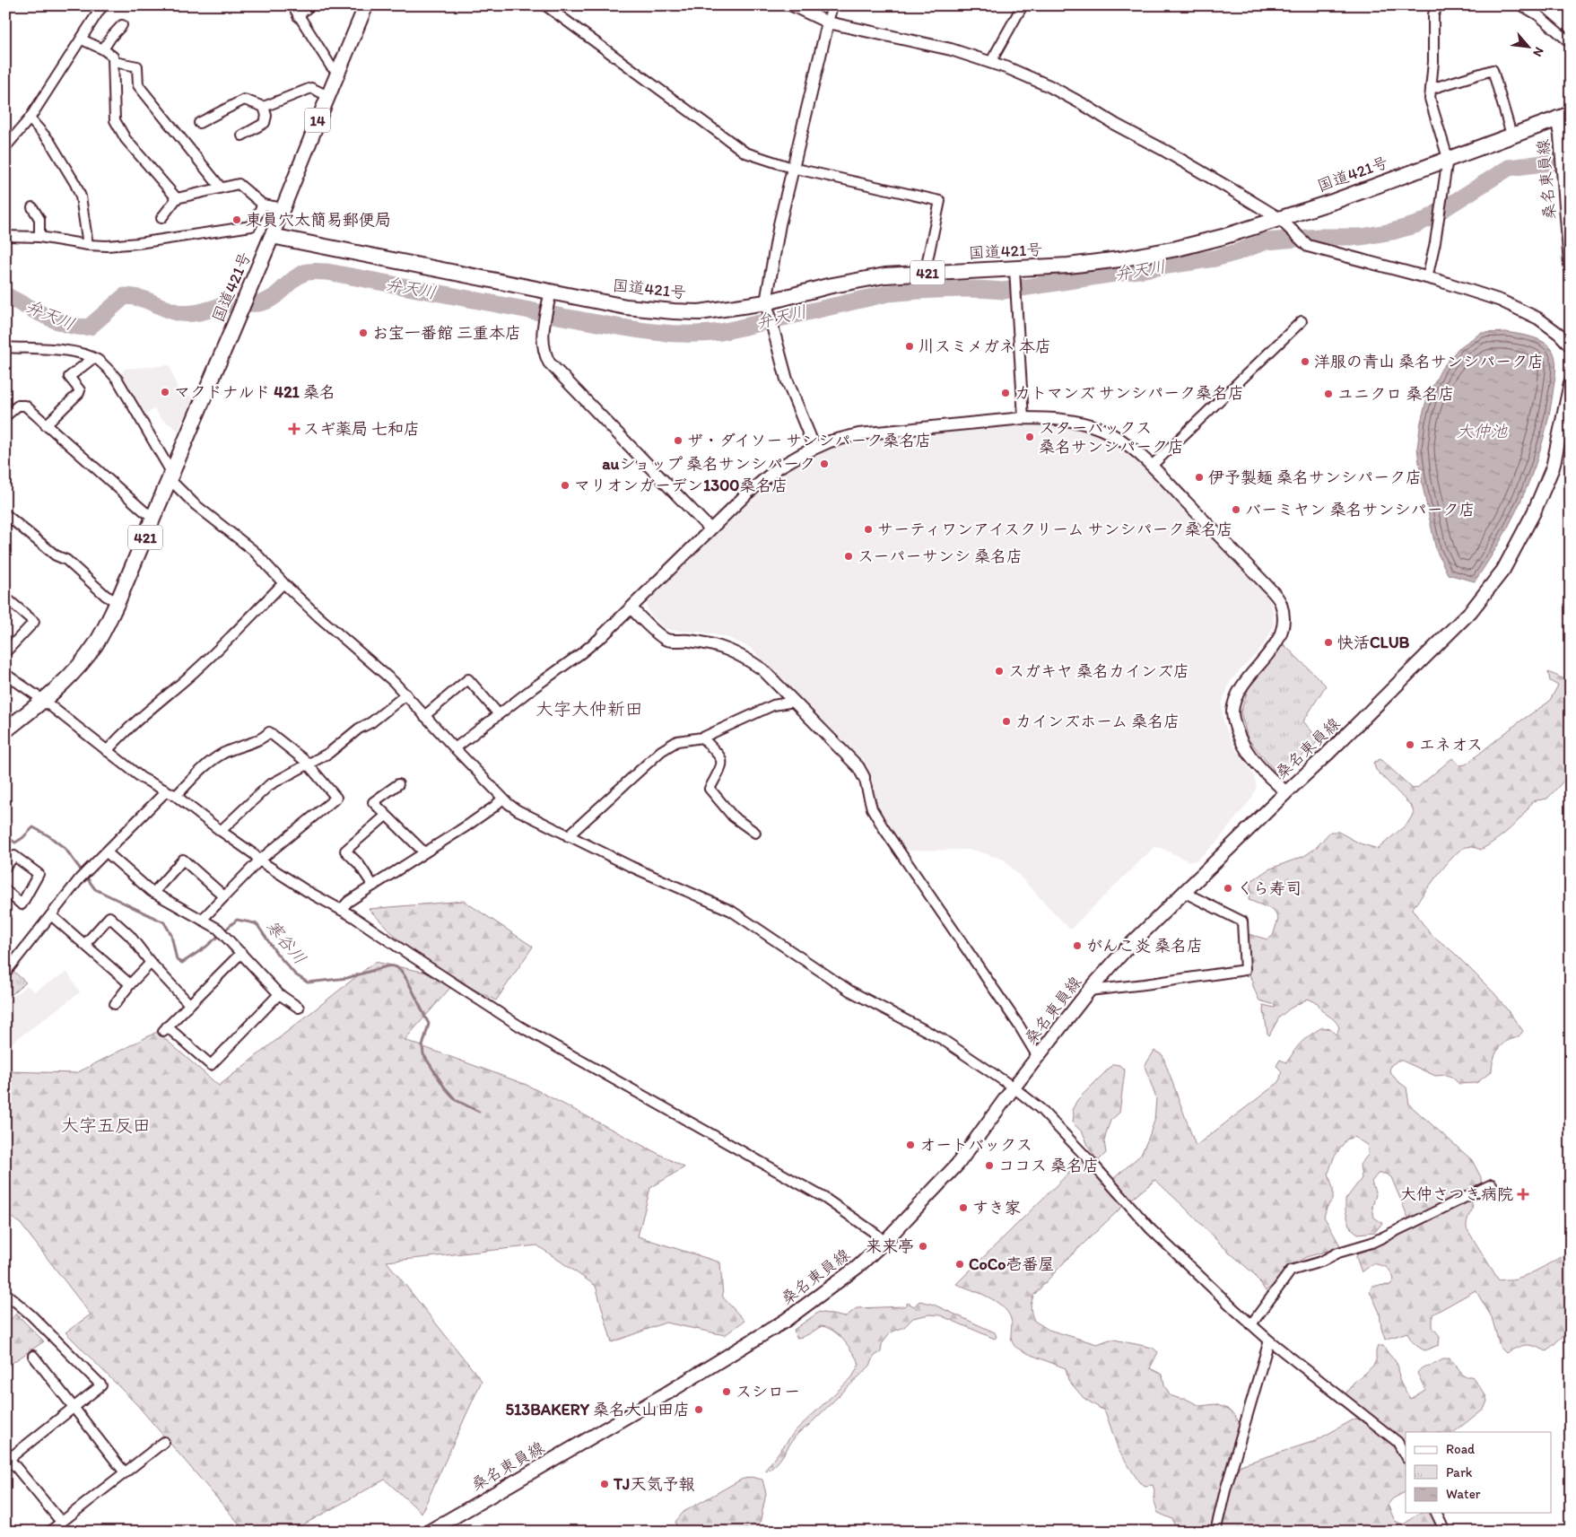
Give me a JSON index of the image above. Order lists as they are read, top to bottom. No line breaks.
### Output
{"streets":{"highway":["国道421号","421"],"main road":["14","桑名東員線"]},"crossings":[["14","国道421号"],["国道421号","桑名東員線"]],"districts":["大字大仲新田","大字五反田"],"water":["弁天川","大仲池","寒谷川"],"places":{"other":["東員穴太簡易郵便局","お宝一番館 三重本店","川スミメガネ 本店","洋服の青山 桑名サンシパーク店","マクドナルド 421 桑名","カトマンズ サンシパーク桑名店","ユニクロ 桑名店","スターバックス 桑名サンシパーク店","ザ・ダイソー サンシパーク桑名店","auショップ 桑名サンシパーク","伊予製麺 桑名サンシパーク店","マリオンガーデン1300桑名店","バーミヤン 桑名サンシパーク店","サーティワンアイスクリーム サンシパーク桑名店","スーパーサンシ 桑名店","快活CLUB","スガキヤ 桑名カインズ店","カインズホーム 桑名店","エネオス","くら寿司","がんこ炎 桑名店","オートバックス","ココス 桑名店","すき家","来来亭","CoCo壱番屋","スシロー","513BAKERY 桑名大山田店","TJ天気予報"],"health":["スギ薬局 七和店","大仲さつき病院"]},"legend":["Road","Park","Water"],"north":"bottom right"}
